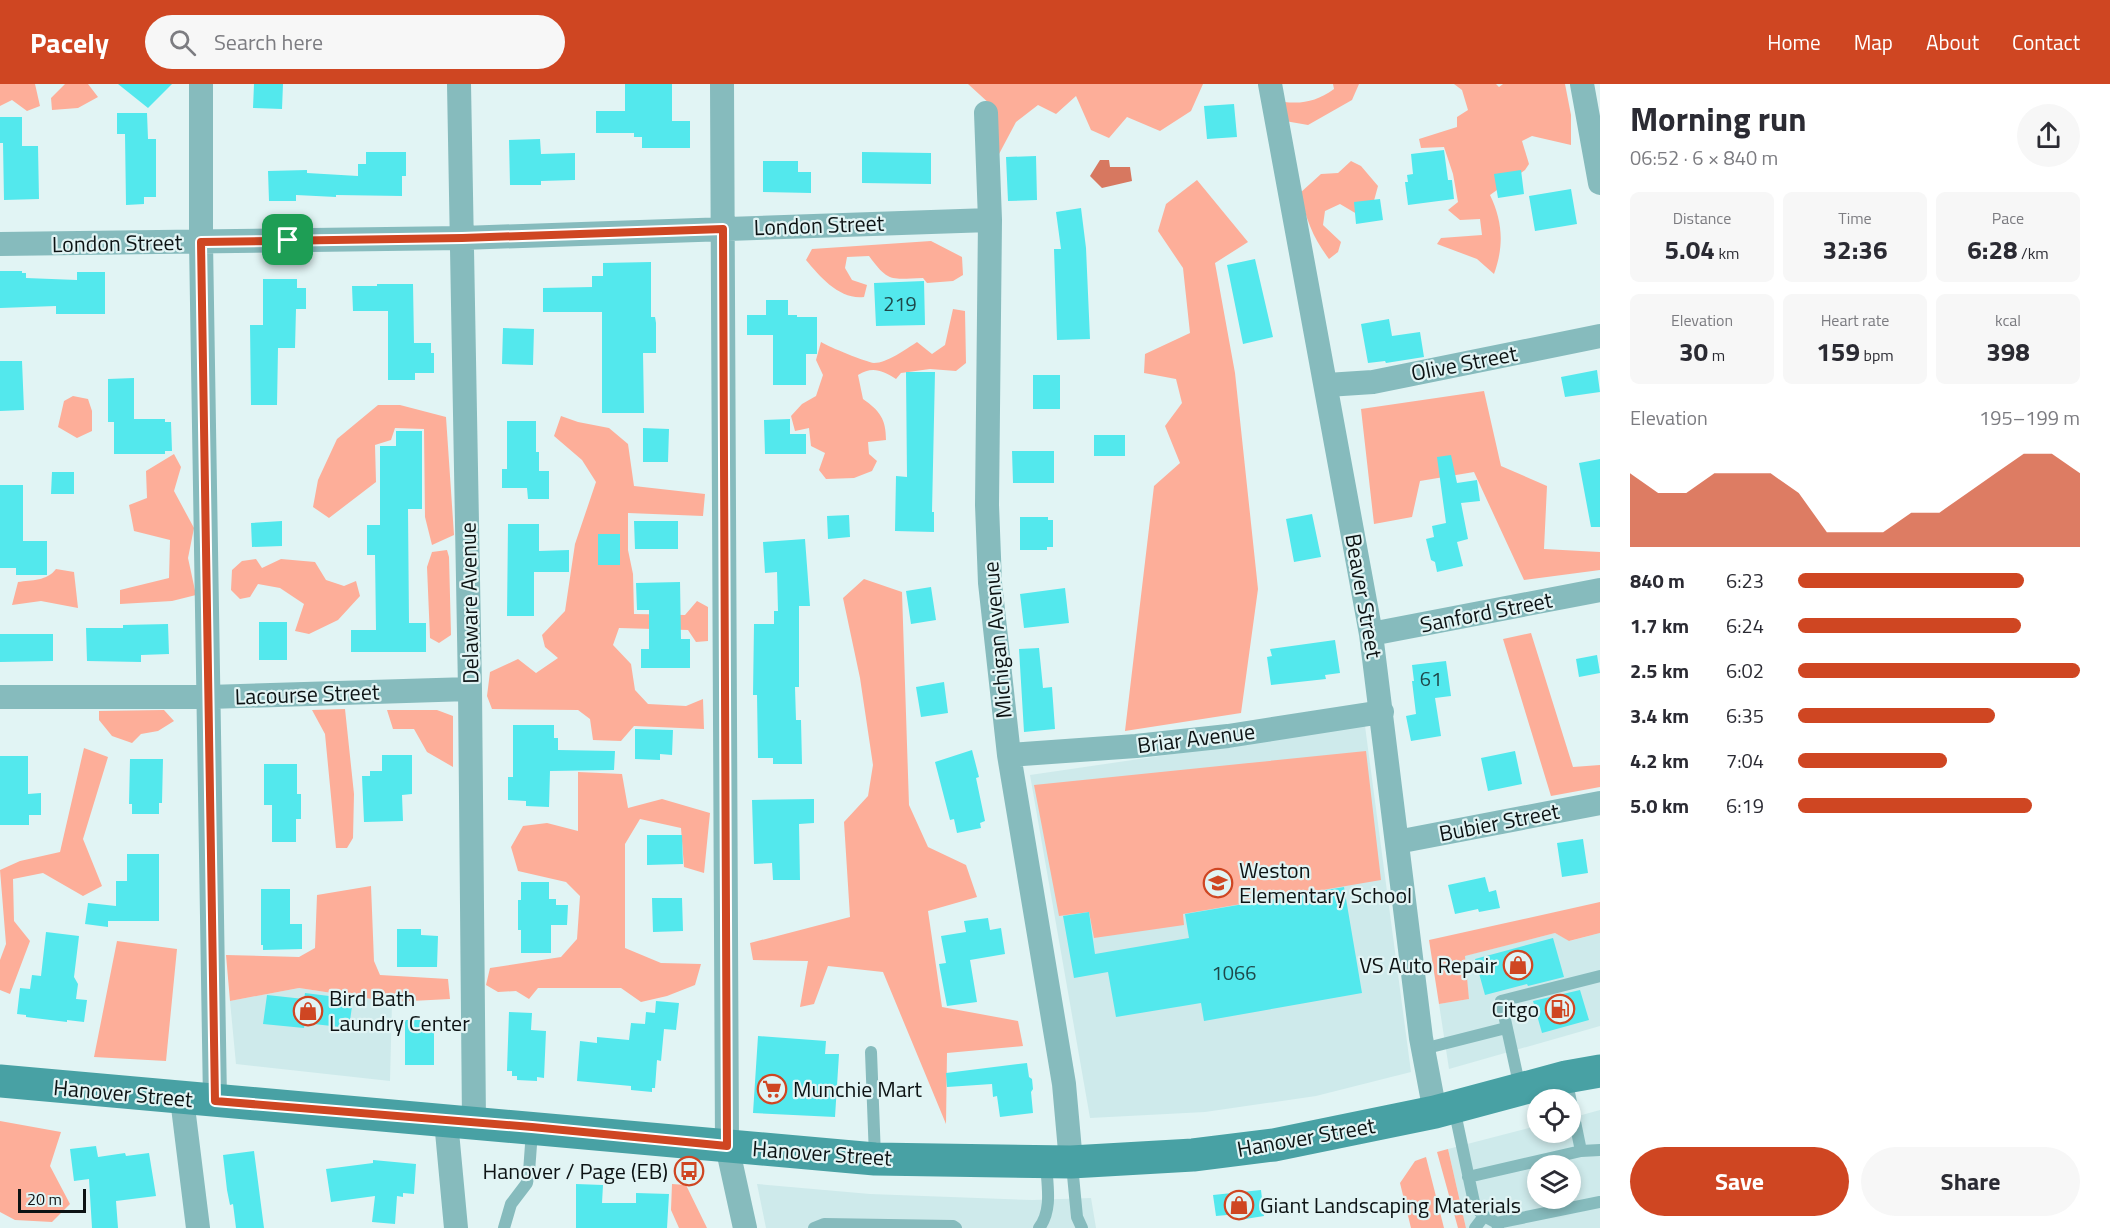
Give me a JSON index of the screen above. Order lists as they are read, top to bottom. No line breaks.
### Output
{"streets":{"main road":["Hanover Street"],"street":["London Street","Olive Street","Beaver Street","Delaware Avenue","Sanford Street","Michigan Avenue","Lacourse Street","Briar Avenue","Bubier Street"]},"crossings":[["London Street","Delaware Avenue"],["London Street","Michigan Avenue"],["Olive Street","Beaver Street"],["Beaver Street","Sanford Street"],["Beaver Street","Briar Avenue"],["Beaver Street","Bubier Street"],["Beaver Street","Hanover Street"],["Delaware Avenue","Lacourse Street"],["Delaware Avenue","Hanover Street"],["Michigan Avenue","Briar Avenue"],["Michigan Avenue","Hanover Street"]],"places":{"school or university":["Weston Elementary School"],"shop":["VS Auto Repair","Bird Bath Laundry Center","Giant Landscaping Materials"],"fuel station":["Citgo"],"supermarket":["Munchie Mart"],"bus stop":["Hanover / Page (EB)"]},"house_numbers":["219","61","1066"],"scale_bar":"20 m","page":{"header":"Pacely","search":"Search here","nav":["Home","Map","About","Contact"],"heading":["Morning run","06:52 · 6 × 840 m"],"stats":[["Distance","5.04 km"],["Time","32:36"],["Pace","6:28 /km"],["Elevation","30 m"],["Heart rate","159 bpm"],["kcal","398"]],"chart":["Elevation","195–199 m"],"list":[{"name":"840 m","note":"6:23"},{"name":"1.7 km","note":"6:24"},{"name":"2.5 km","note":"6:02"},{"name":"3.4 km","note":"6:35"},{"name":"4.2 km","note":"7:04"},{"name":"5.0 km","note":"6:19"}],"buttons":["Save","Share"],"scale":"20 m"}}
